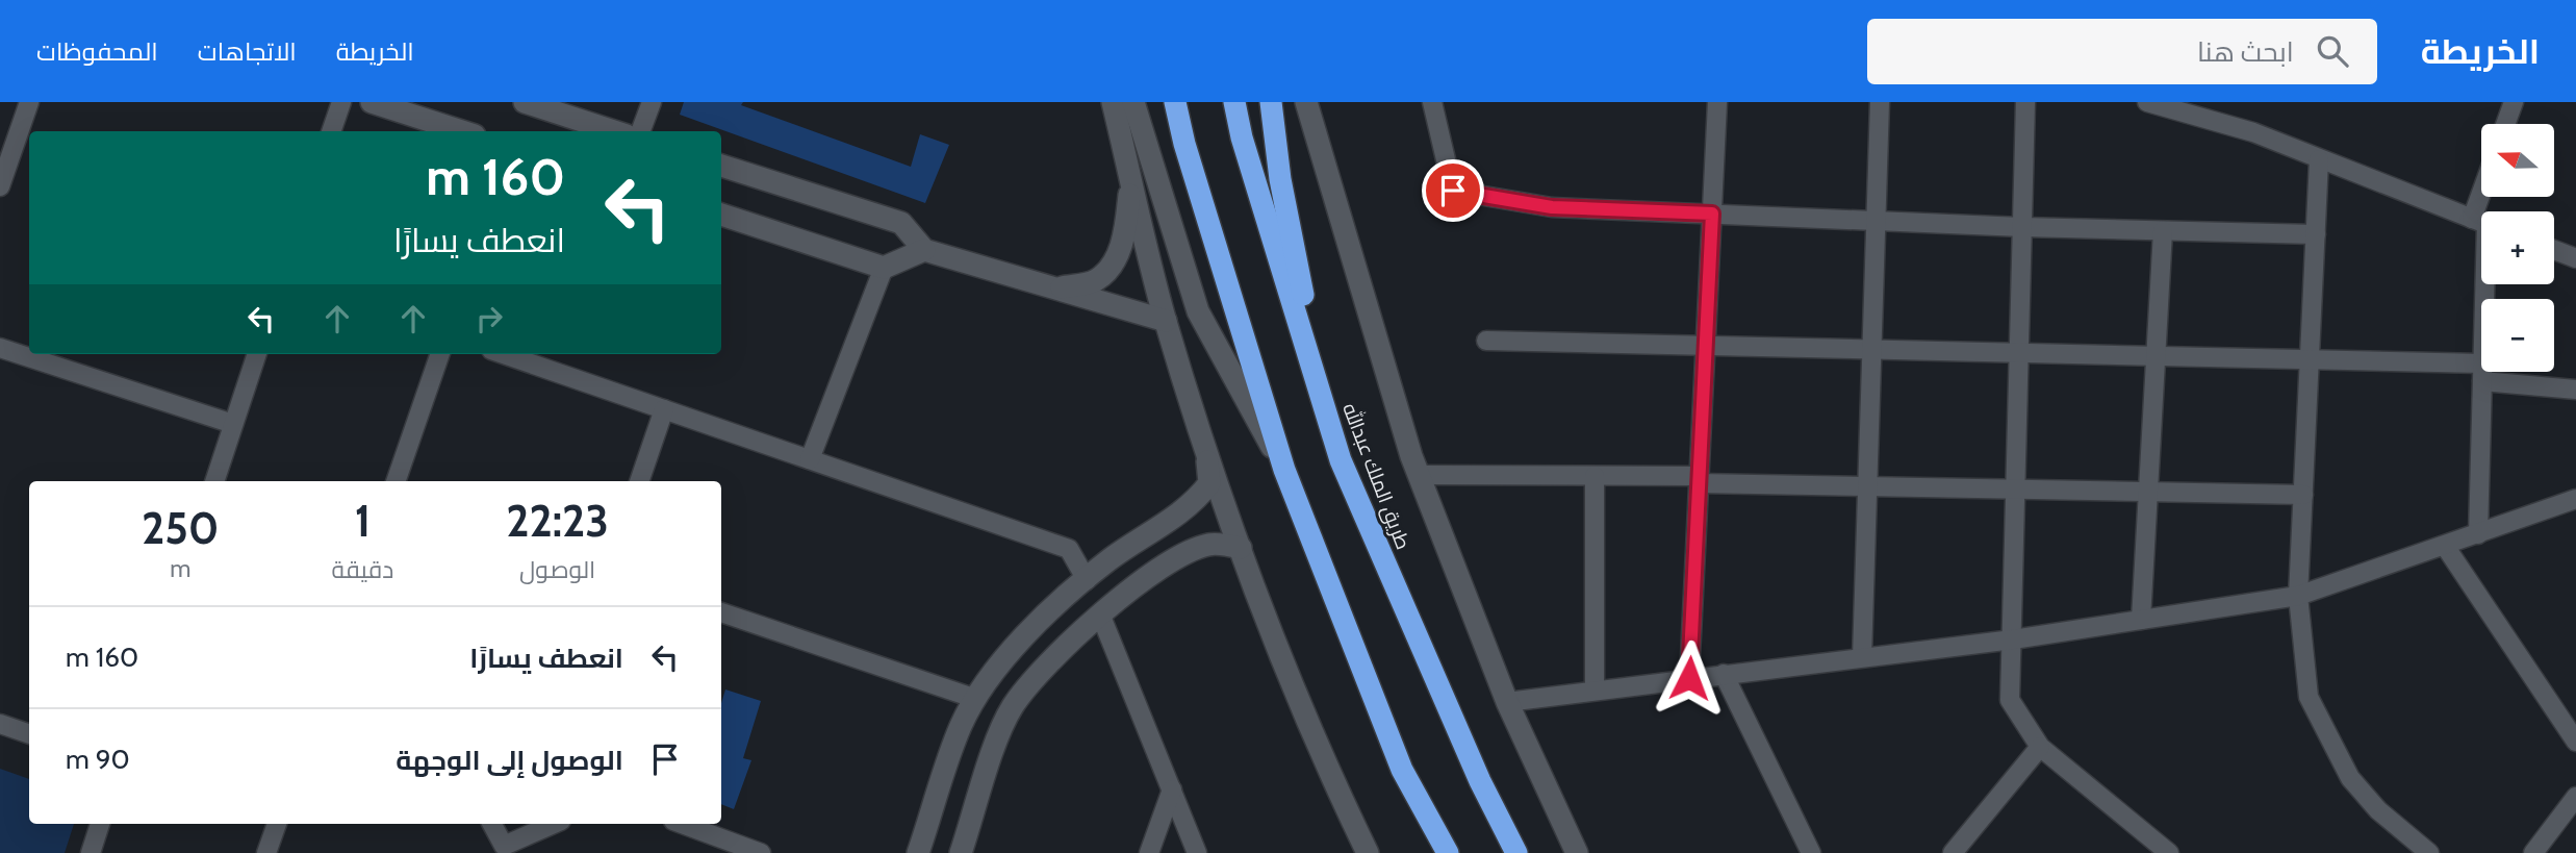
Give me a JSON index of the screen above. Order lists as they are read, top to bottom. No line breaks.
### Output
{"streets":{"highway":["طريق الملك عبدالله"]},"north":"left","page":{"header":"الخريطة","search":"ابحث هنا","nav":["الخريطة","الاتجاهات","المحفوظات"],"map_buttons":["+","−"],"turn":["160 m","انعطف يسارًا"],"eta":["22:23","الوصول","1","دقيقة","250","m"],"list":[{"name":"انعطف يسارًا","value":"160 m"},{"name":"الوصول إلى الوجهة","value":"90 m"}]}}
